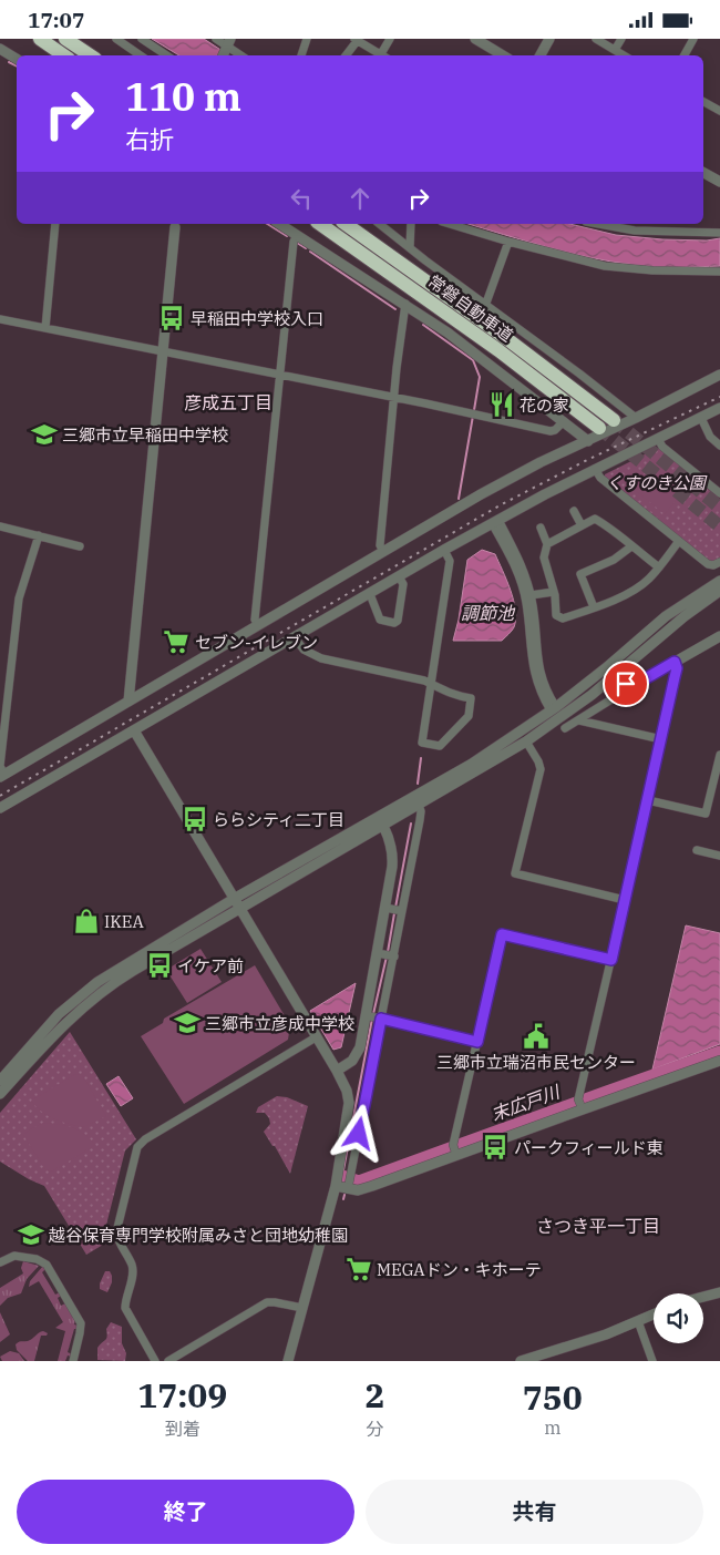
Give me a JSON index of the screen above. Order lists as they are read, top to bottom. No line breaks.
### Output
{"streets":{"highway":["常磐自動車道"]},"districts":["彦成五丁目","さつき平一丁目"],"water":["調節池","末広戸川"],"parks":["くすのき公園"],"places":{"bus stop":["早稲田中学校入口","ららシティ二丁目","イケア前","パークフィールド東"],"restaurant":["花の家"],"school or university":["三郷市立早稲田中学校","三郷市立彦成中学校","越谷保育専門学校附属みさと団地幼稚園"],"supermarket":["セブン-イレブン","MEGAドン・キホーテ"],"shop":["IKEA"],"public building":["三郷市立瑞沼市民センター"]},"page":{"status":"17:07","turn":["110 m","右折"],"eta":["17:09","到着","2","分","750","m"],"buttons":["終了","共有"]}}
